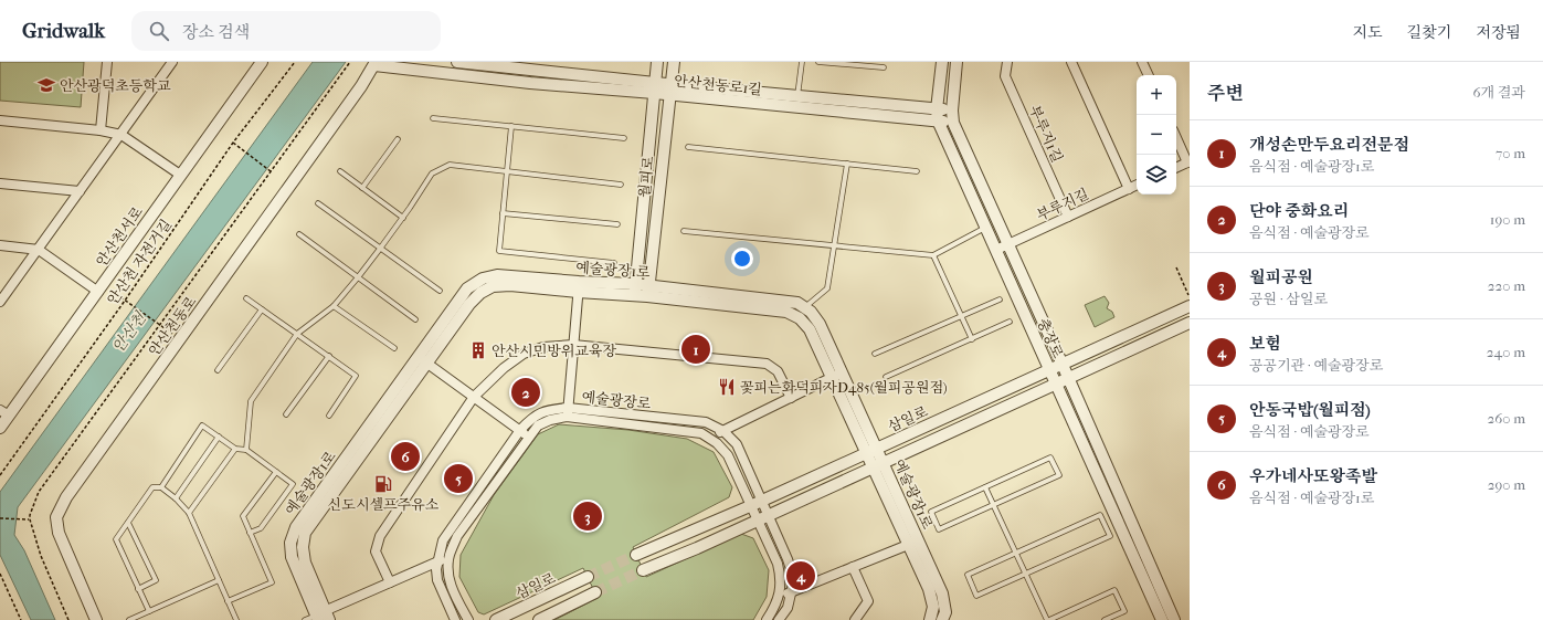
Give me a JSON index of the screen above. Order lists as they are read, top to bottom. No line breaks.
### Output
{"streets":{"street":["안산천동로1길","부루지1길","월피로","부루지길","안산천서로","예술광장1로","안산천동로","충장로","예술광장로","삼일로"],"path":["안산천 자전거길"]},"crossings":[["안산천동로1길","월피로"],["안산천동로1길","안산천동로"],["안산천동로1길","충장로"],["부루지1길","부루지길"],["월피로","예술광장1로"],["부루지길","충장로"],["예술광장1로","삼일로"],["충장로","삼일로"],["예술광장로","삼일로"]],"water":["안산천"],"places":{"school or university":["안산광덕초등학교"],"building":["안산시민방위교육장"],"restaurant":["꽃피는화덕피자D485(월피공원점)"],"fuel station":["신도시셀프주유소"]},"page":{"header":"Gridwalk","search":"장소 검색","nav":["지도","길찾기","저장됨"],"heading":["주변","6개 결과"],"map_buttons":["+","−"],"list":[{"mark":"1","name":"개성손만두요리전문점","note":"음식점 · 예술광장1로","value":"70 m"},{"mark":"2","name":"단야 중화요리","note":"음식점 · 예술광장로","value":"190 m"},{"mark":"3","name":"월피공원","note":"공원 · 삼일로","value":"220 m"},{"mark":"4","name":"보험","note":"공공기관 · 예술광장로","value":"240 m"},{"mark":"5","name":"안동국밥(월피점)","note":"음식점 · 예술광장로","value":"260 m"},{"mark":"6","name":"우가네사또왕족발","note":"음식점 · 예술광장1로","value":"290 m"}],"pins":["1","2","6","5","3","4"]}}
